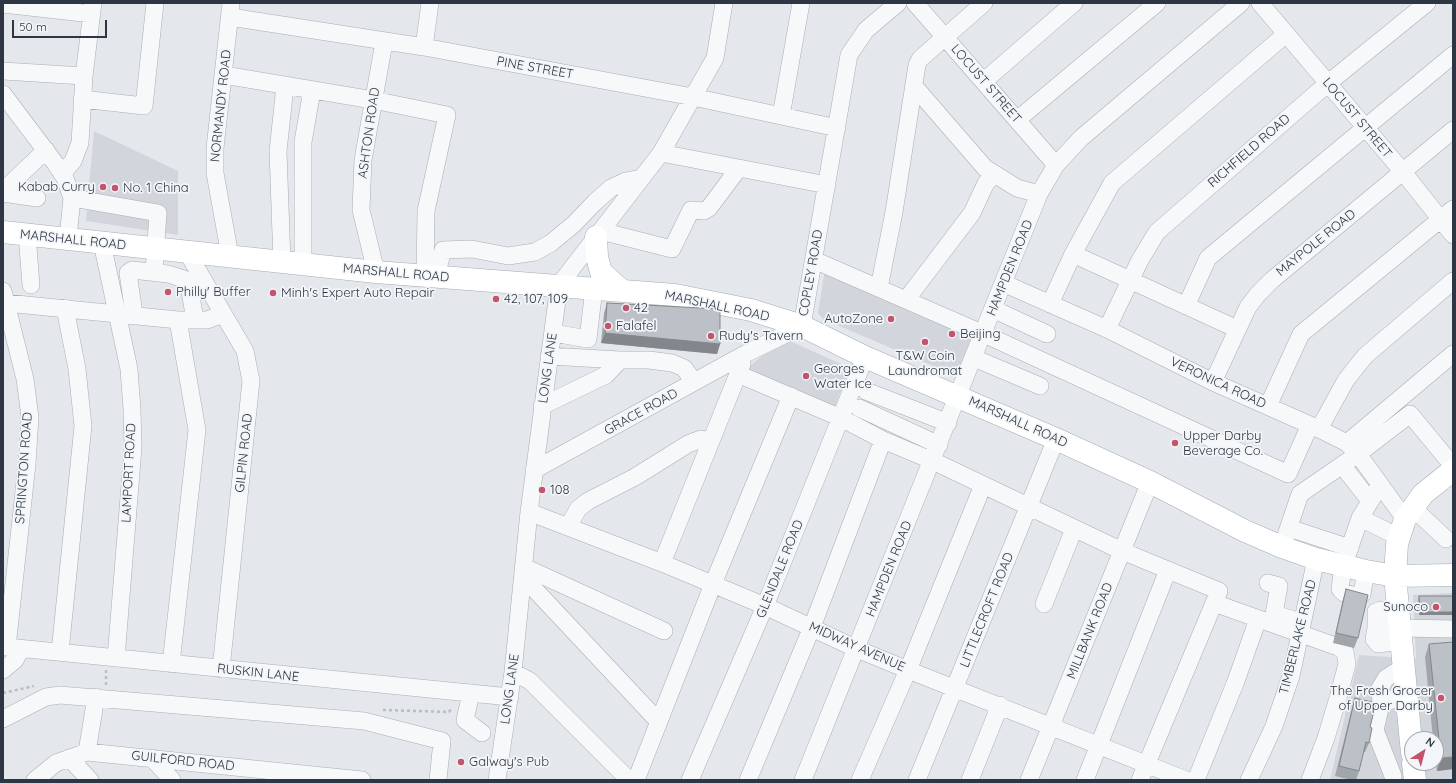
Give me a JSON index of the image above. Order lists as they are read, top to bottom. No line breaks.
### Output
{"streets":{"main road":["MARSHALL ROAD"],"street":["PINE STREET","LOCUST STREET","NORMANDY ROAD","ASHTON ROAD","RICHFIELD ROAD","MAYPOLE ROAD","HAMPDEN ROAD","COPLEY ROAD","LONG LANE","VERONICA ROAD","GRACE ROAD","GILPIN ROAD","SPRINGTON ROAD","LAMPORT ROAD","GLENDALE ROAD","LITTLECROFT ROAD","MILLBANK ROAD","TIMBERLAKE ROAD","MIDWAY AVENUE","RUSKIN LANE","GUILFORD ROAD"]},"crossings":[["PINE STREET","NORMANDY ROAD"],["PINE STREET","ASHTON ROAD"],["PINE STREET","COPLEY ROAD"],["LOCUST STREET","RICHFIELD ROAD"],["LOCUST STREET","MAYPOLE ROAD"],["LOCUST STREET","HAMPDEN ROAD"],["NORMANDY ROAD","MARSHALL ROAD"],["ASHTON ROAD","MARSHALL ROAD"],["RICHFIELD ROAD","VERONICA ROAD"],["MARSHALL ROAD","HAMPDEN ROAD"],["MARSHALL ROAD","COPLEY ROAD"],["MARSHALL ROAD","LONG LANE"],["MARSHALL ROAD","GILPIN ROAD"],["MARSHALL ROAD","LAMPORT ROAD"],["MARSHALL ROAD","GLENDALE ROAD"],["MARSHALL ROAD","LITTLECROFT ROAD"],["MARSHALL ROAD","MILLBANK ROAD"],["MARSHALL ROAD","TIMBERLAKE ROAD"],["MAYPOLE ROAD","VERONICA ROAD"],["HAMPDEN ROAD","VERONICA ROAD"],["HAMPDEN ROAD","MIDWAY AVENUE"],["COPLEY ROAD","GRACE ROAD"],["LONG LANE","GRACE ROAD"],["LONG LANE","MIDWAY AVENUE"],["LONG LANE","RUSKIN LANE"],["GILPIN ROAD","RUSKIN LANE"],["SPRINGTON ROAD","RUSKIN LANE"],["LAMPORT ROAD","RUSKIN LANE"],["GLENDALE ROAD","MIDWAY AVENUE"],["LITTLECROFT ROAD","MIDWAY AVENUE"],["MILLBANK ROAD","MIDWAY AVENUE"]],"places":["Kabab Curry","No. 1 China","Philly' Buffer","Minh's Expert Auto Repair","42, 107, 109","42","AutoZone","Falafel","Beijing","Rudy's Tavern","T&W Coin Laundromat","Georges Water Ice","Upper Darby Beverage Co.","108","Sunoco","The Fresh Grocer of Upper Darby","Galway's Pub"],"scale_bar":"50 m","north":"top right"}
